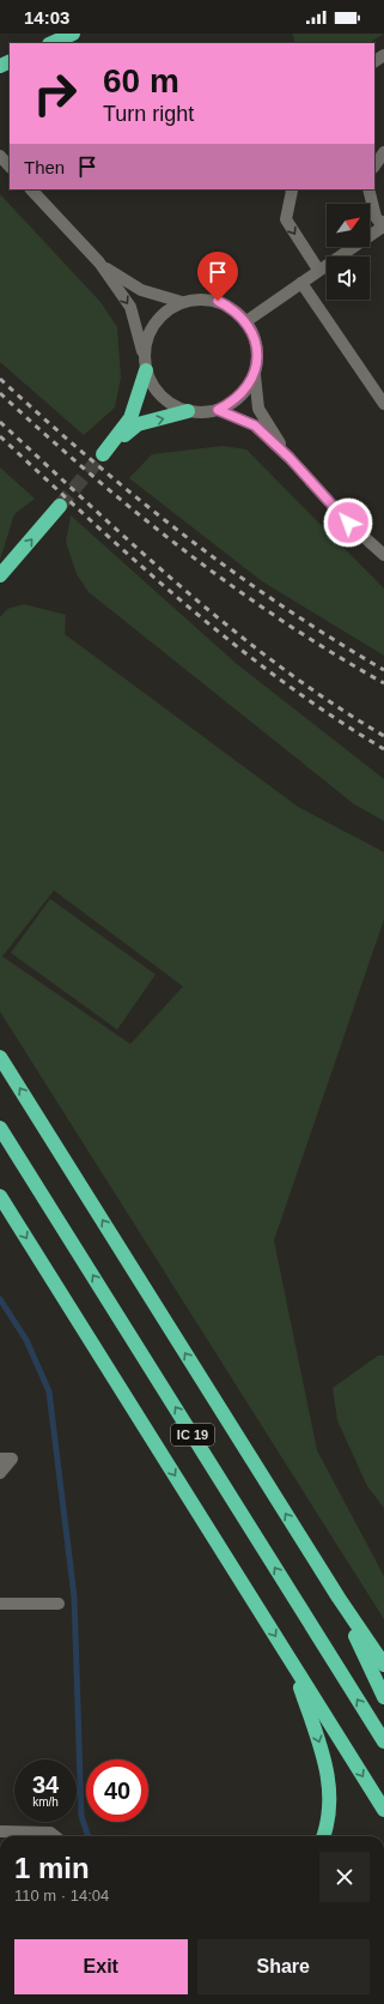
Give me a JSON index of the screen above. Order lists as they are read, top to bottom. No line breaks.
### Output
{"streets":{"highway":["IC 19"]},"north":"top right","page":{"status":"14:03","turn":["60 m","Turn right"],"then":"Then","speed":"34 km/h","limit":"40","heading":["1 min","110 m · 14:04"],"buttons":["Exit","Share"]}}
